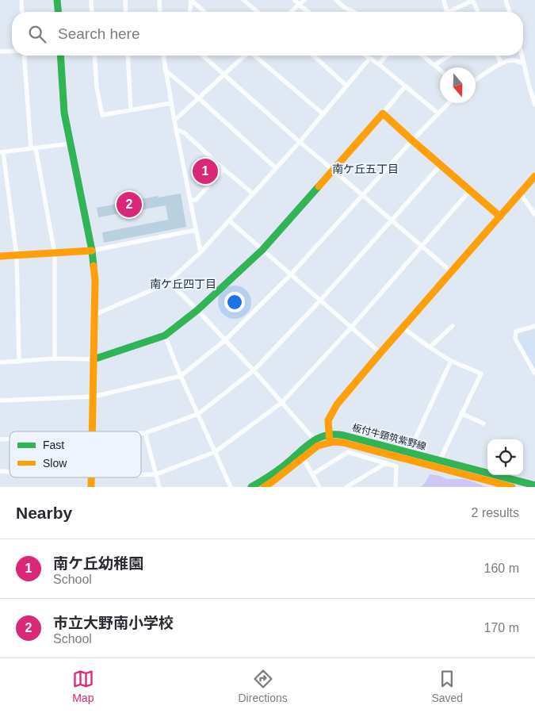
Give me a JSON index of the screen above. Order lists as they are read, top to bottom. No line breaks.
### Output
{"streets":{"street":["板付牛頸筑紫野線"]},"districts":["南ケ丘五丁目","南ケ丘四丁目"],"legend":["Fast","Slow"],"north":"bottom","page":{"search":"Search here","pins":["1","2"],"heading":["Nearby","2 results"],"list":[{"mark":"1","name":"南ケ丘幼稚園","note":"School","value":"160 m"},{"mark":"2","name":"市立大野南小学校","note":"School","value":"170 m"}],"nav":["Map","Directions","Saved"]}}
